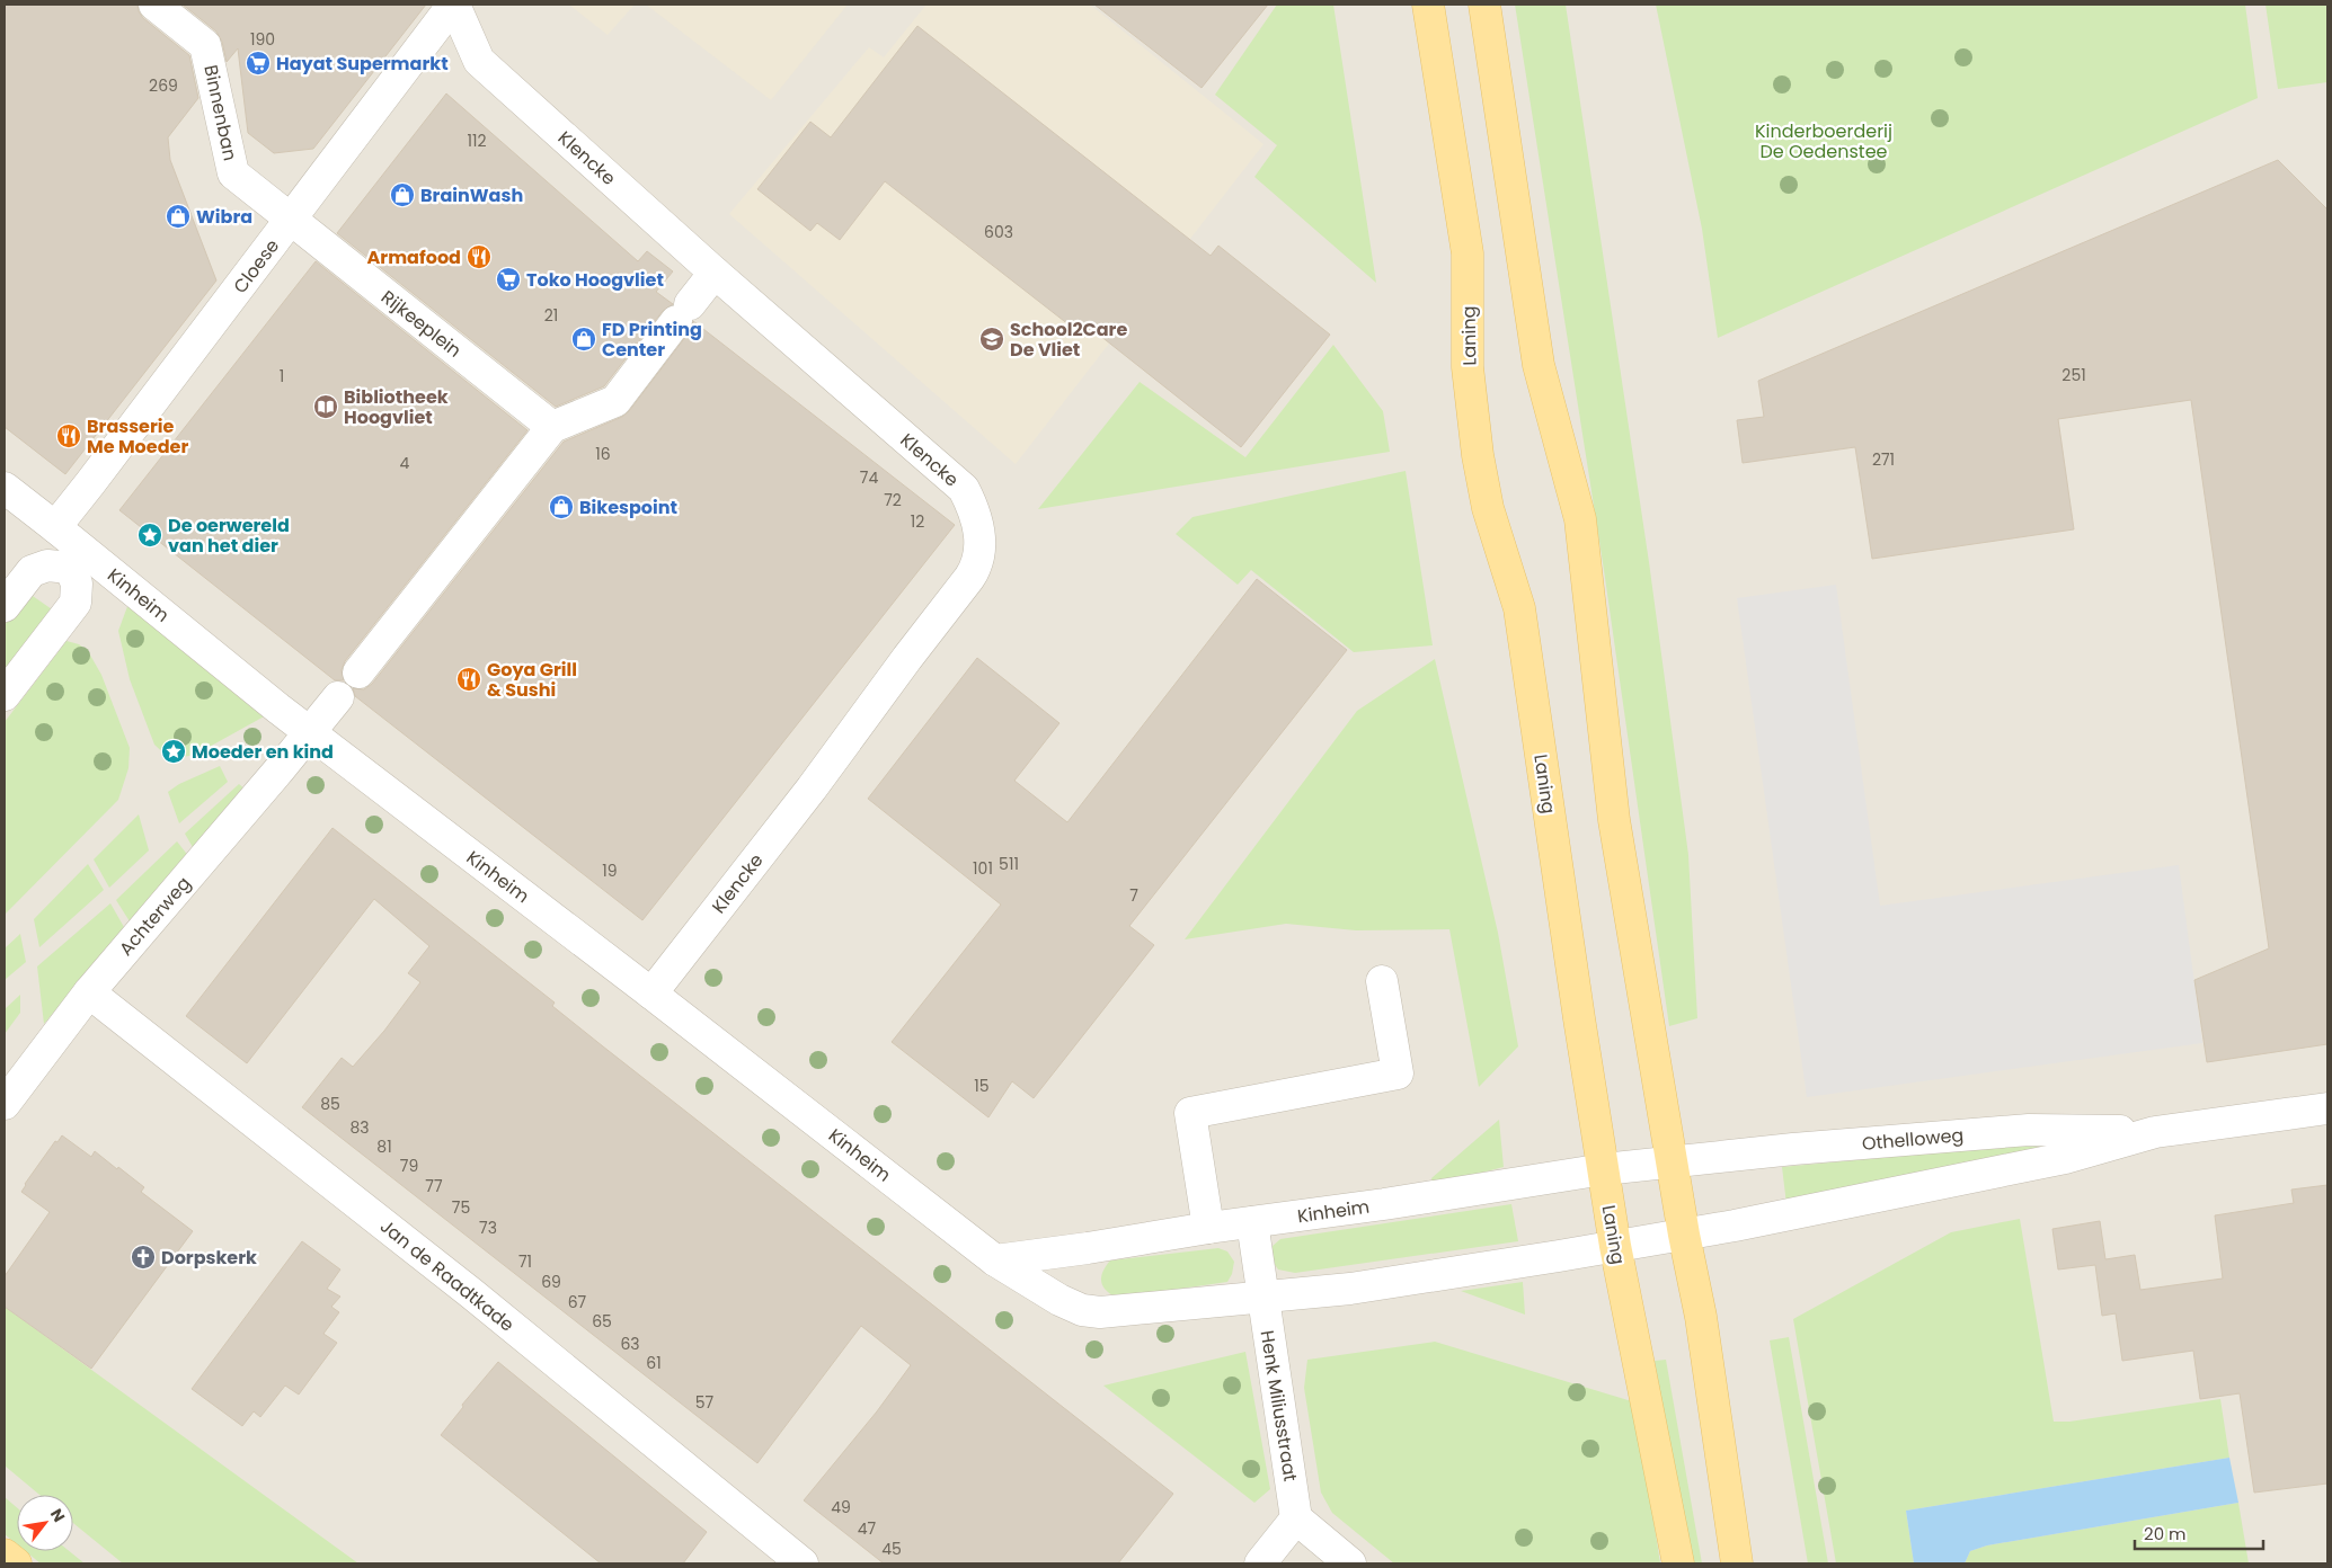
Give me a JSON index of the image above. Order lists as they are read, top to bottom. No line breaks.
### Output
{"streets":{"main road":["Laning"],"street":["Binnenban","Klencke","Cloese","Rijkeeplein","Kinheim","Achterweg","Othelloweg","Jan de Raadtkade","Henk Miliusstraat"]},"crossings":[["Binnenban","Cloese"],["Binnenban","Rijkeeplein"],["Klencke","Cloese"],["Klencke","Kinheim"],["Cloese","Rijkeeplein"],["Cloese","Kinheim"],["Laning","Kinheim"],["Kinheim","Achterweg"],["Kinheim","Othelloweg"],["Kinheim","Henk Miliusstraat"],["Achterweg","Jan de Raadtkade"]],"parks":["Kinderboerderij De Oedenstee"],"places":{"supermarket":["Hayat Supermarkt","Toko Hoogvliet"],"shop":["BrainWash","Wibra","FD Printing Center","Bikespoint"],"restaurant":["Armafood","Brasserie Me Moeder","Goya Grill & Sushi"],"school or university":["School2Care De Vliet"],"library":["Bibliotheek Hoogvliet"],"place":["De oerwereld van het dier","Moeder en kind"],"church":["Dorpskerk"]},"house_numbers":["190","269","112","603","21","251","1","16","271","4","74","72","12","511","101","19","7","15","85","83","81","79","77","75","73","71","69","67","65","63","61","57","49","47","45"],"scale_bar":"20 m","north":"top right"}
